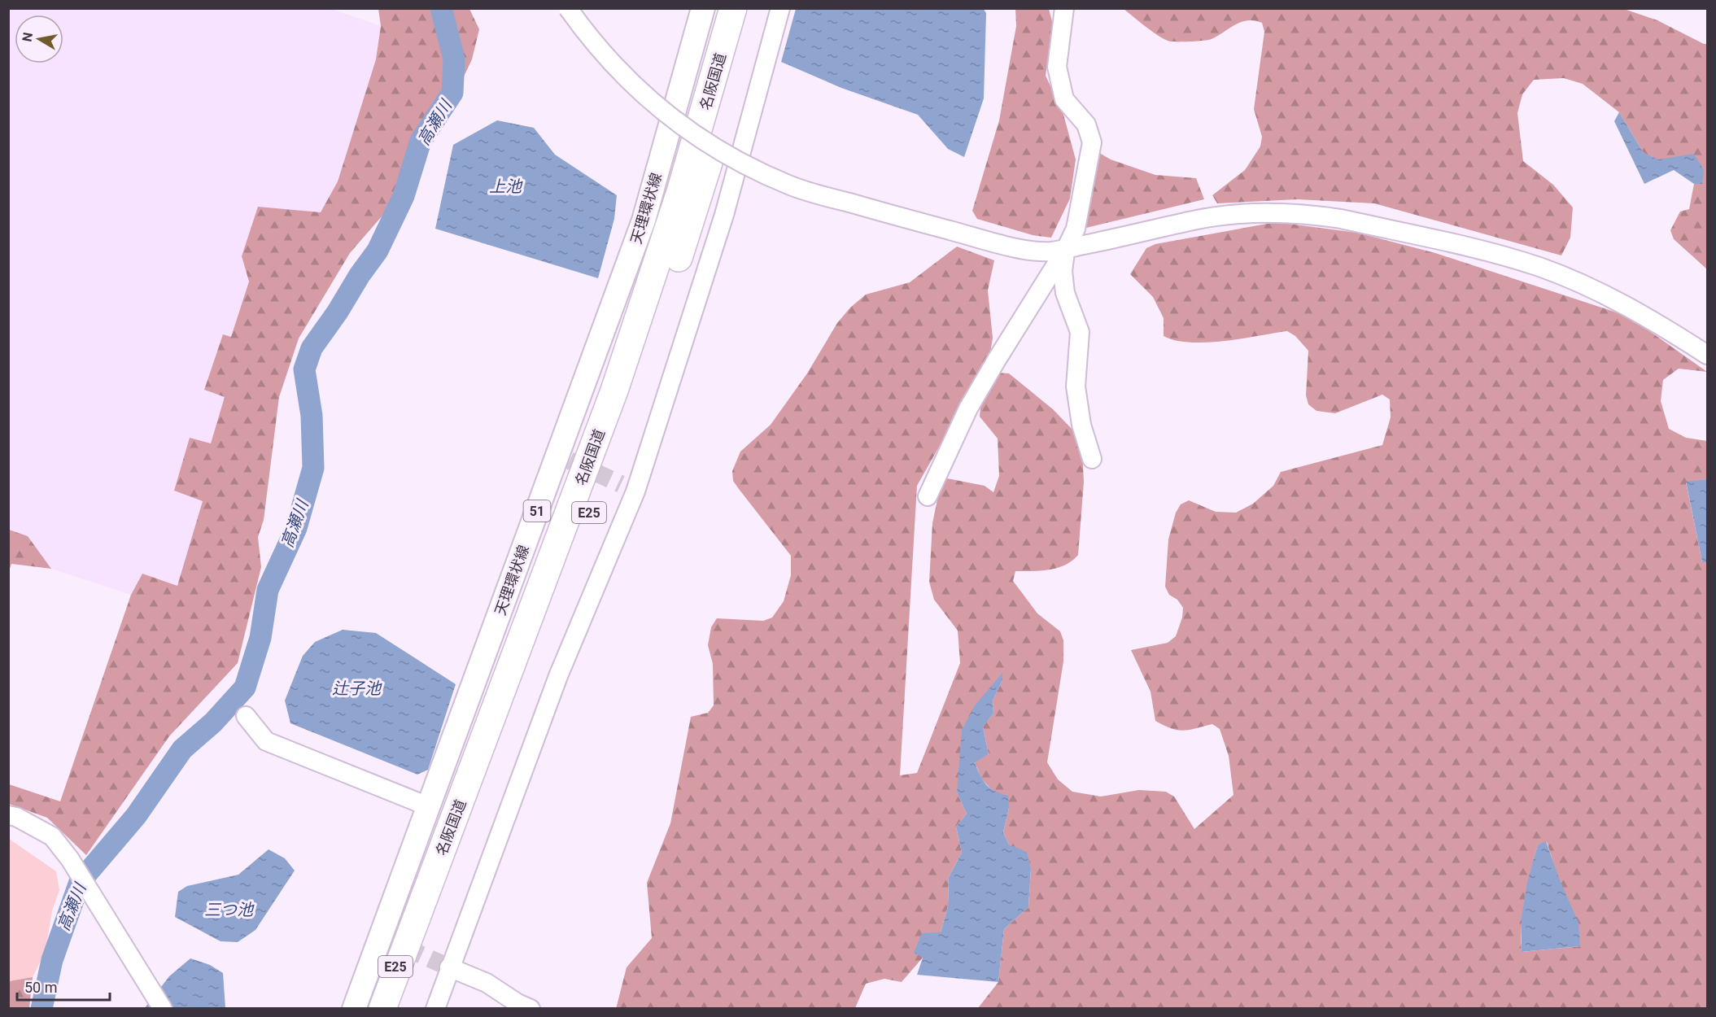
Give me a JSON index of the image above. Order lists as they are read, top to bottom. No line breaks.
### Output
{"streets":{"highway":["名阪国道","E25"],"main road":["天理環状線","51"]},"crossings":[["名阪国道","E25"]],"water":["高瀬川","上池","辻子池","三つ池"],"scale_bar":"50 m","north":"left"}
